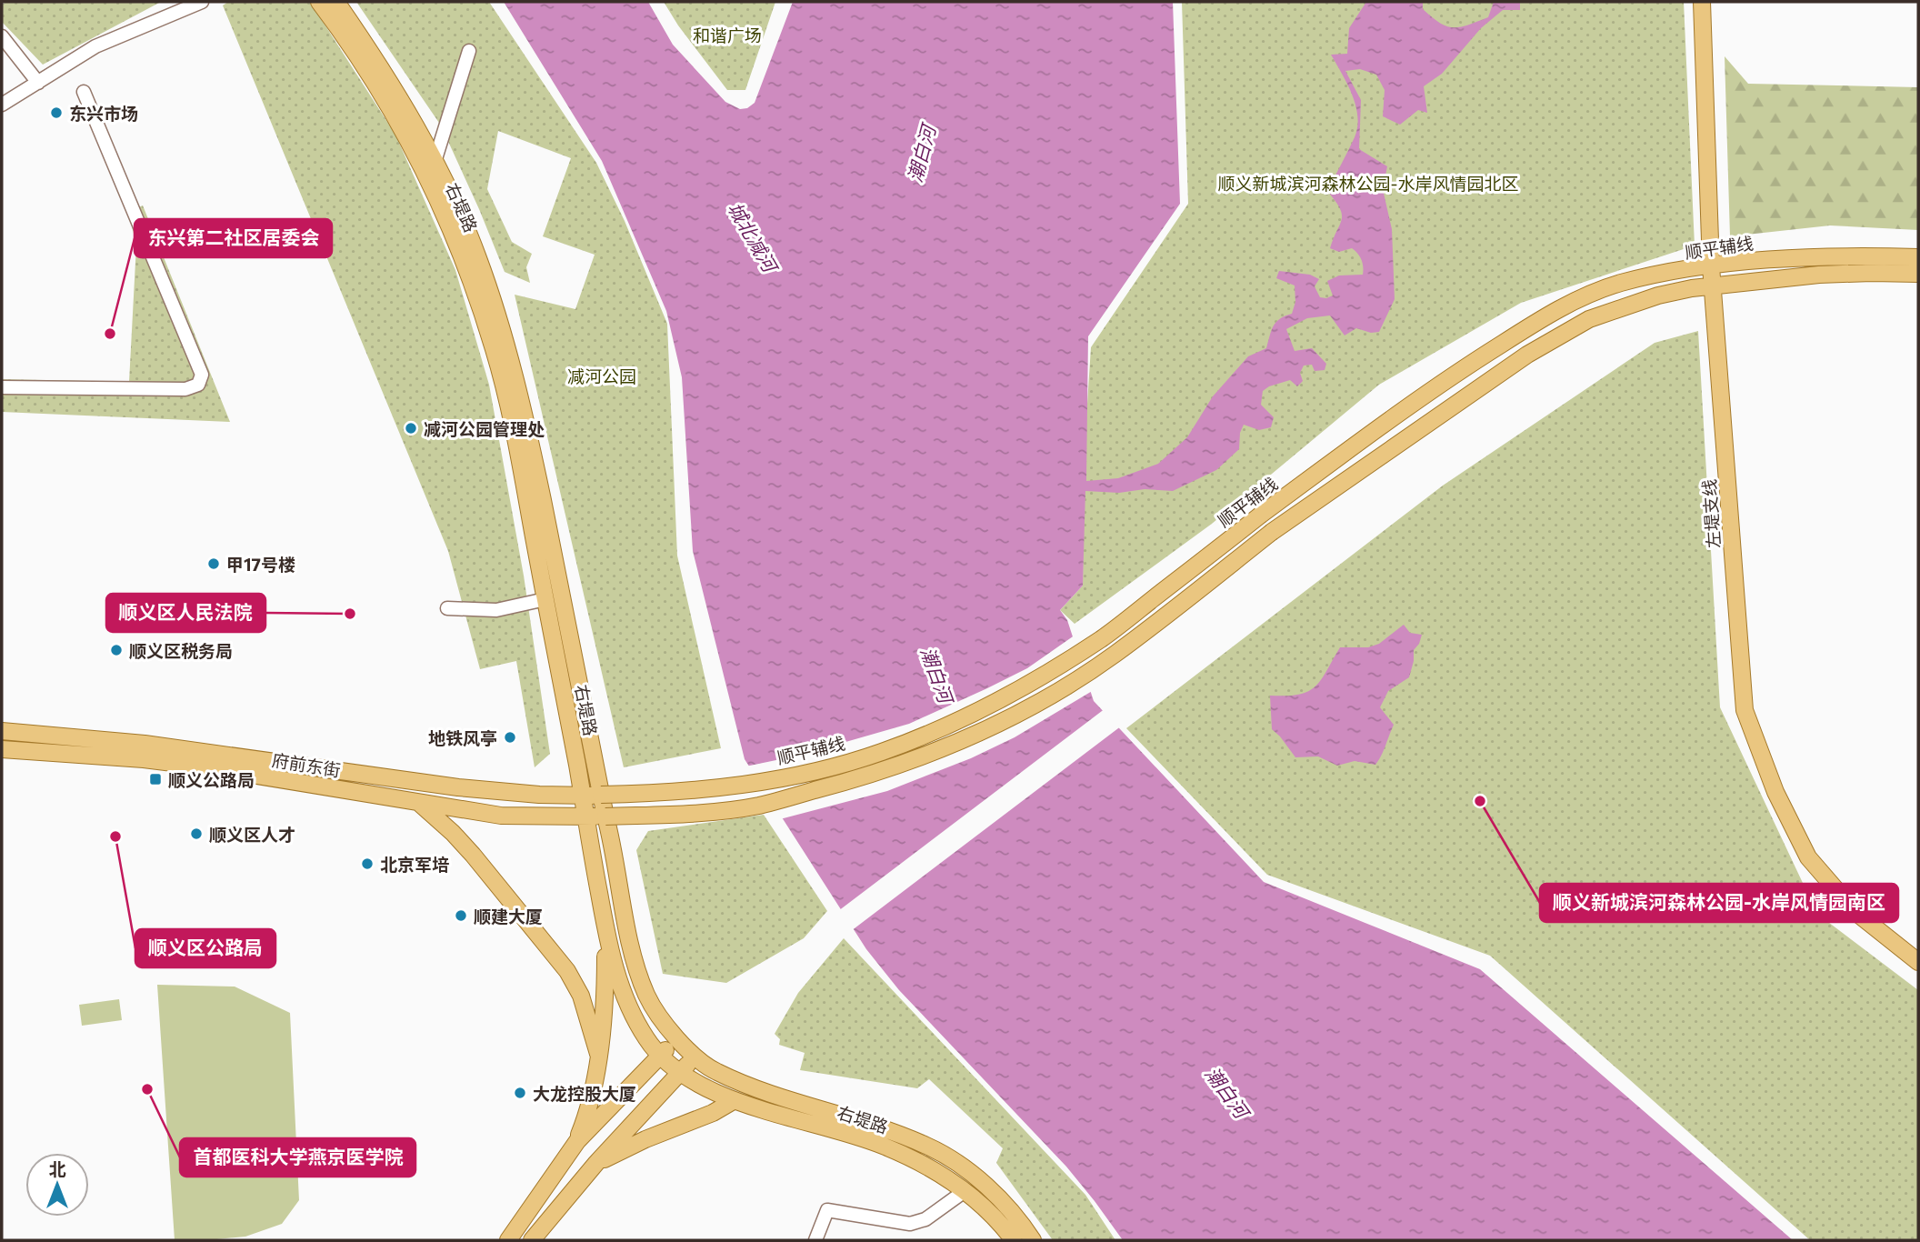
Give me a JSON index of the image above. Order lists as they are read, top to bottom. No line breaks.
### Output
{"streets":{"main road":["右堤路","顺平辅线","左堤支线","府前东街"]},"crossings":[["右堤路","顺平辅线"],["右堤路","府前东街"],["顺平辅线","左堤支线"],["顺平辅线","府前东街"]],"water":["潮白河","城北减河"],"parks":["和谐广场","顺义新城滨河森林公园-水岸风情园北区","减河公园"],"places":{"other":["东兴市场","东兴第二社区居委会","减河公园管理处","甲17号楼","顺义区人民法院","顺义区税务局","地铁风亭","顺义新城滨河森林公园-水岸风情园南区","顺义区人才","顺义区公路局","北京军培","顺建大厦","首都医科大学燕京医学院","大龙控股大厦"],"transit":["顺义公路局"]},"north":"top"}
